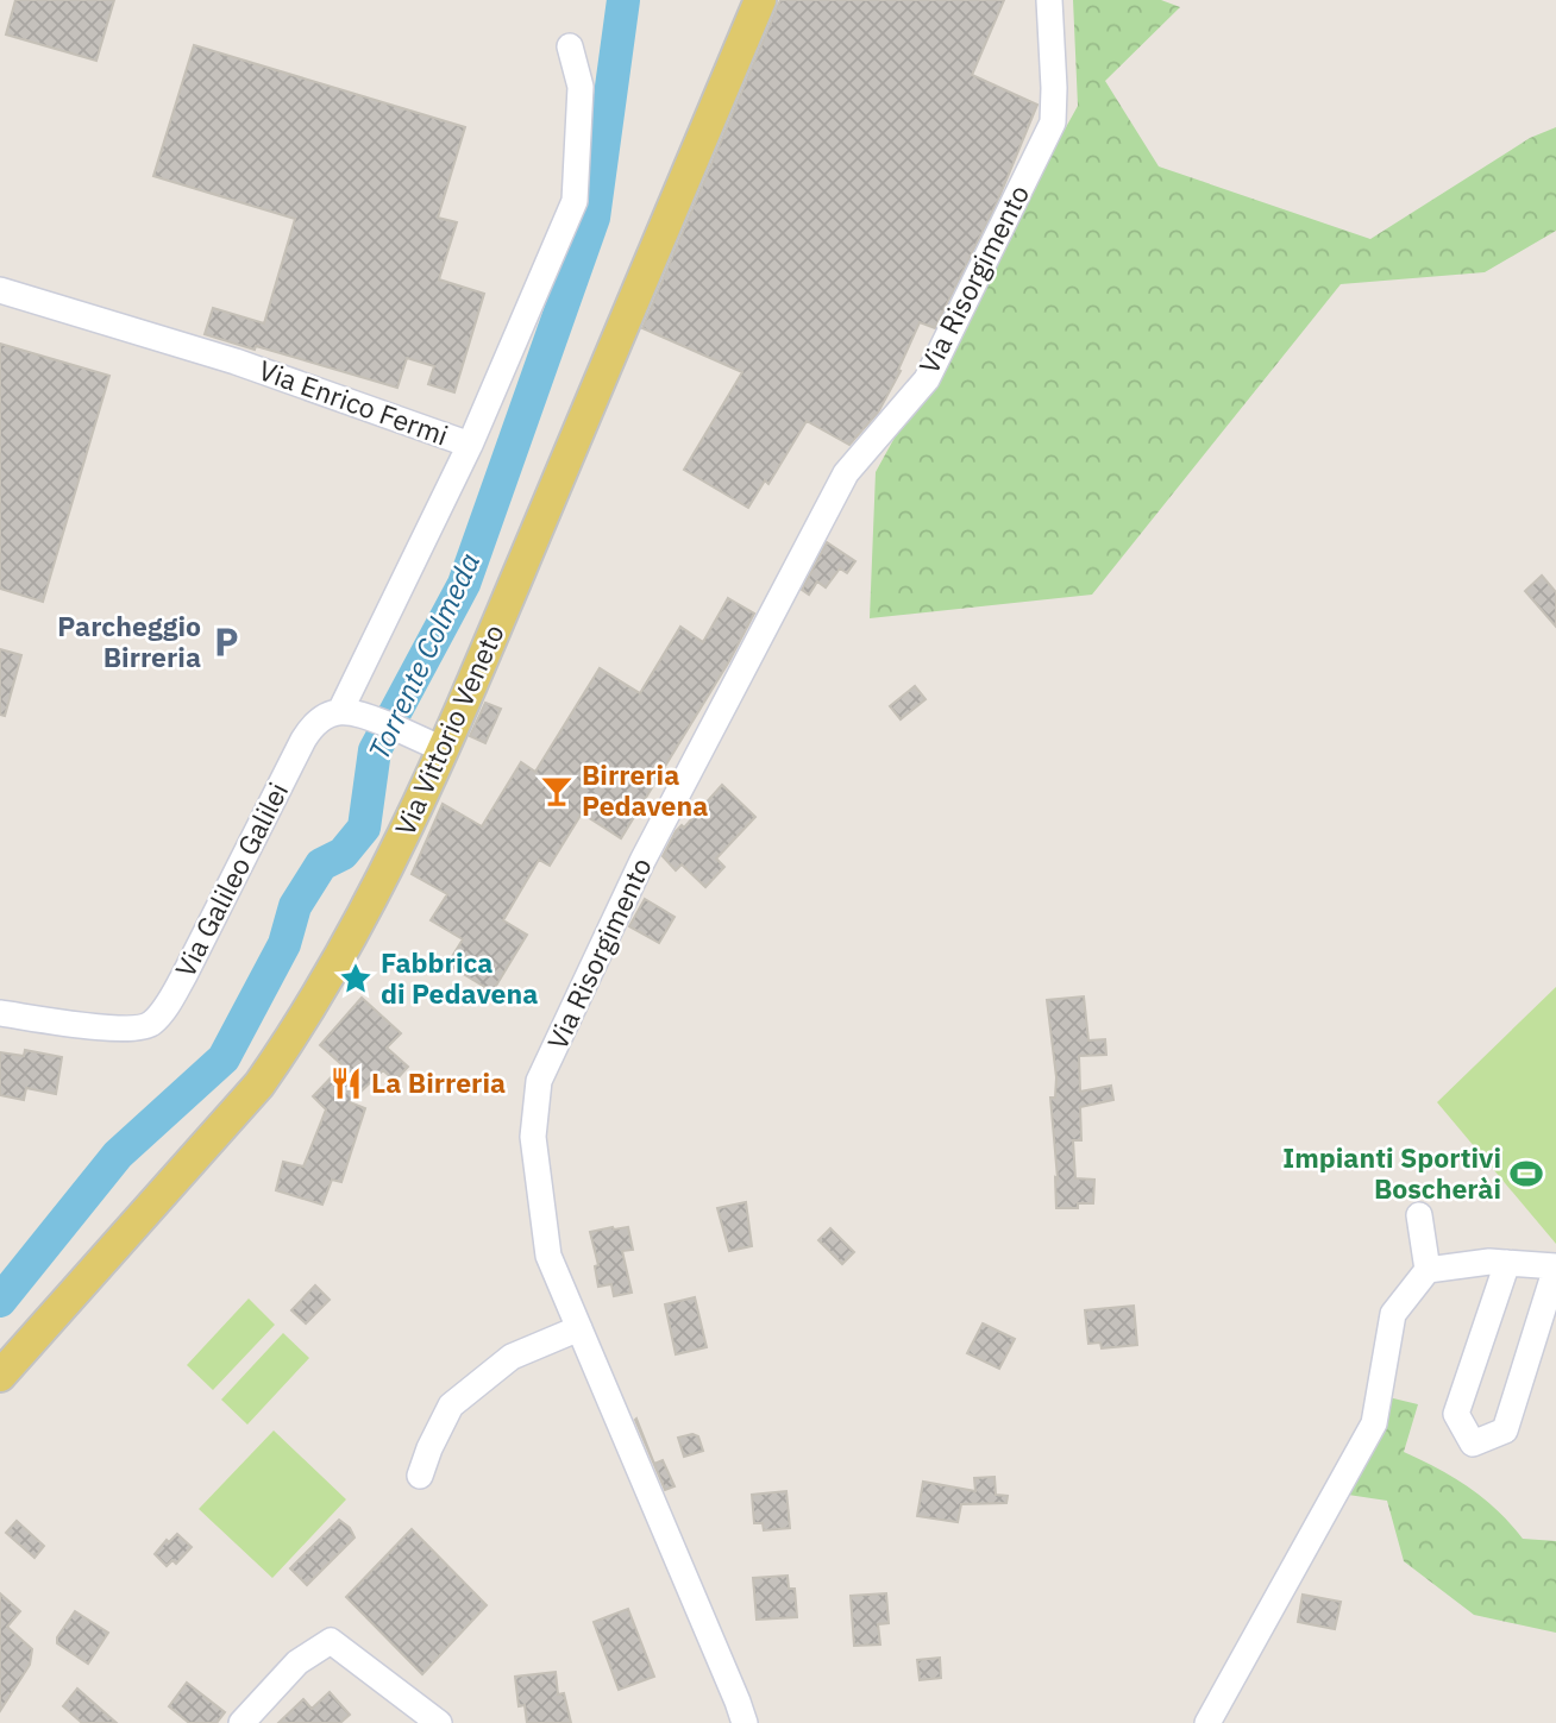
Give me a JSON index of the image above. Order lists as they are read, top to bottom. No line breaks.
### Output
{"streets":{"main road":["Via Vittorio Veneto"],"street":["Via Risorgimento","Via Enrico Fermi","Via Galileo Galilei"]},"crossings":[["Via Enrico Fermi","Via Galileo Galilei"]],"water":["Torrente Colmeda"],"places":{"parking":["Parcheggio Birreria"],"bar":["Birreria Pedavena"],"place":["Fabbrica di Pedavena"],"restaurant":["La Birreria"],"sports":["Impianti Sportivi Boscherài"]}}
